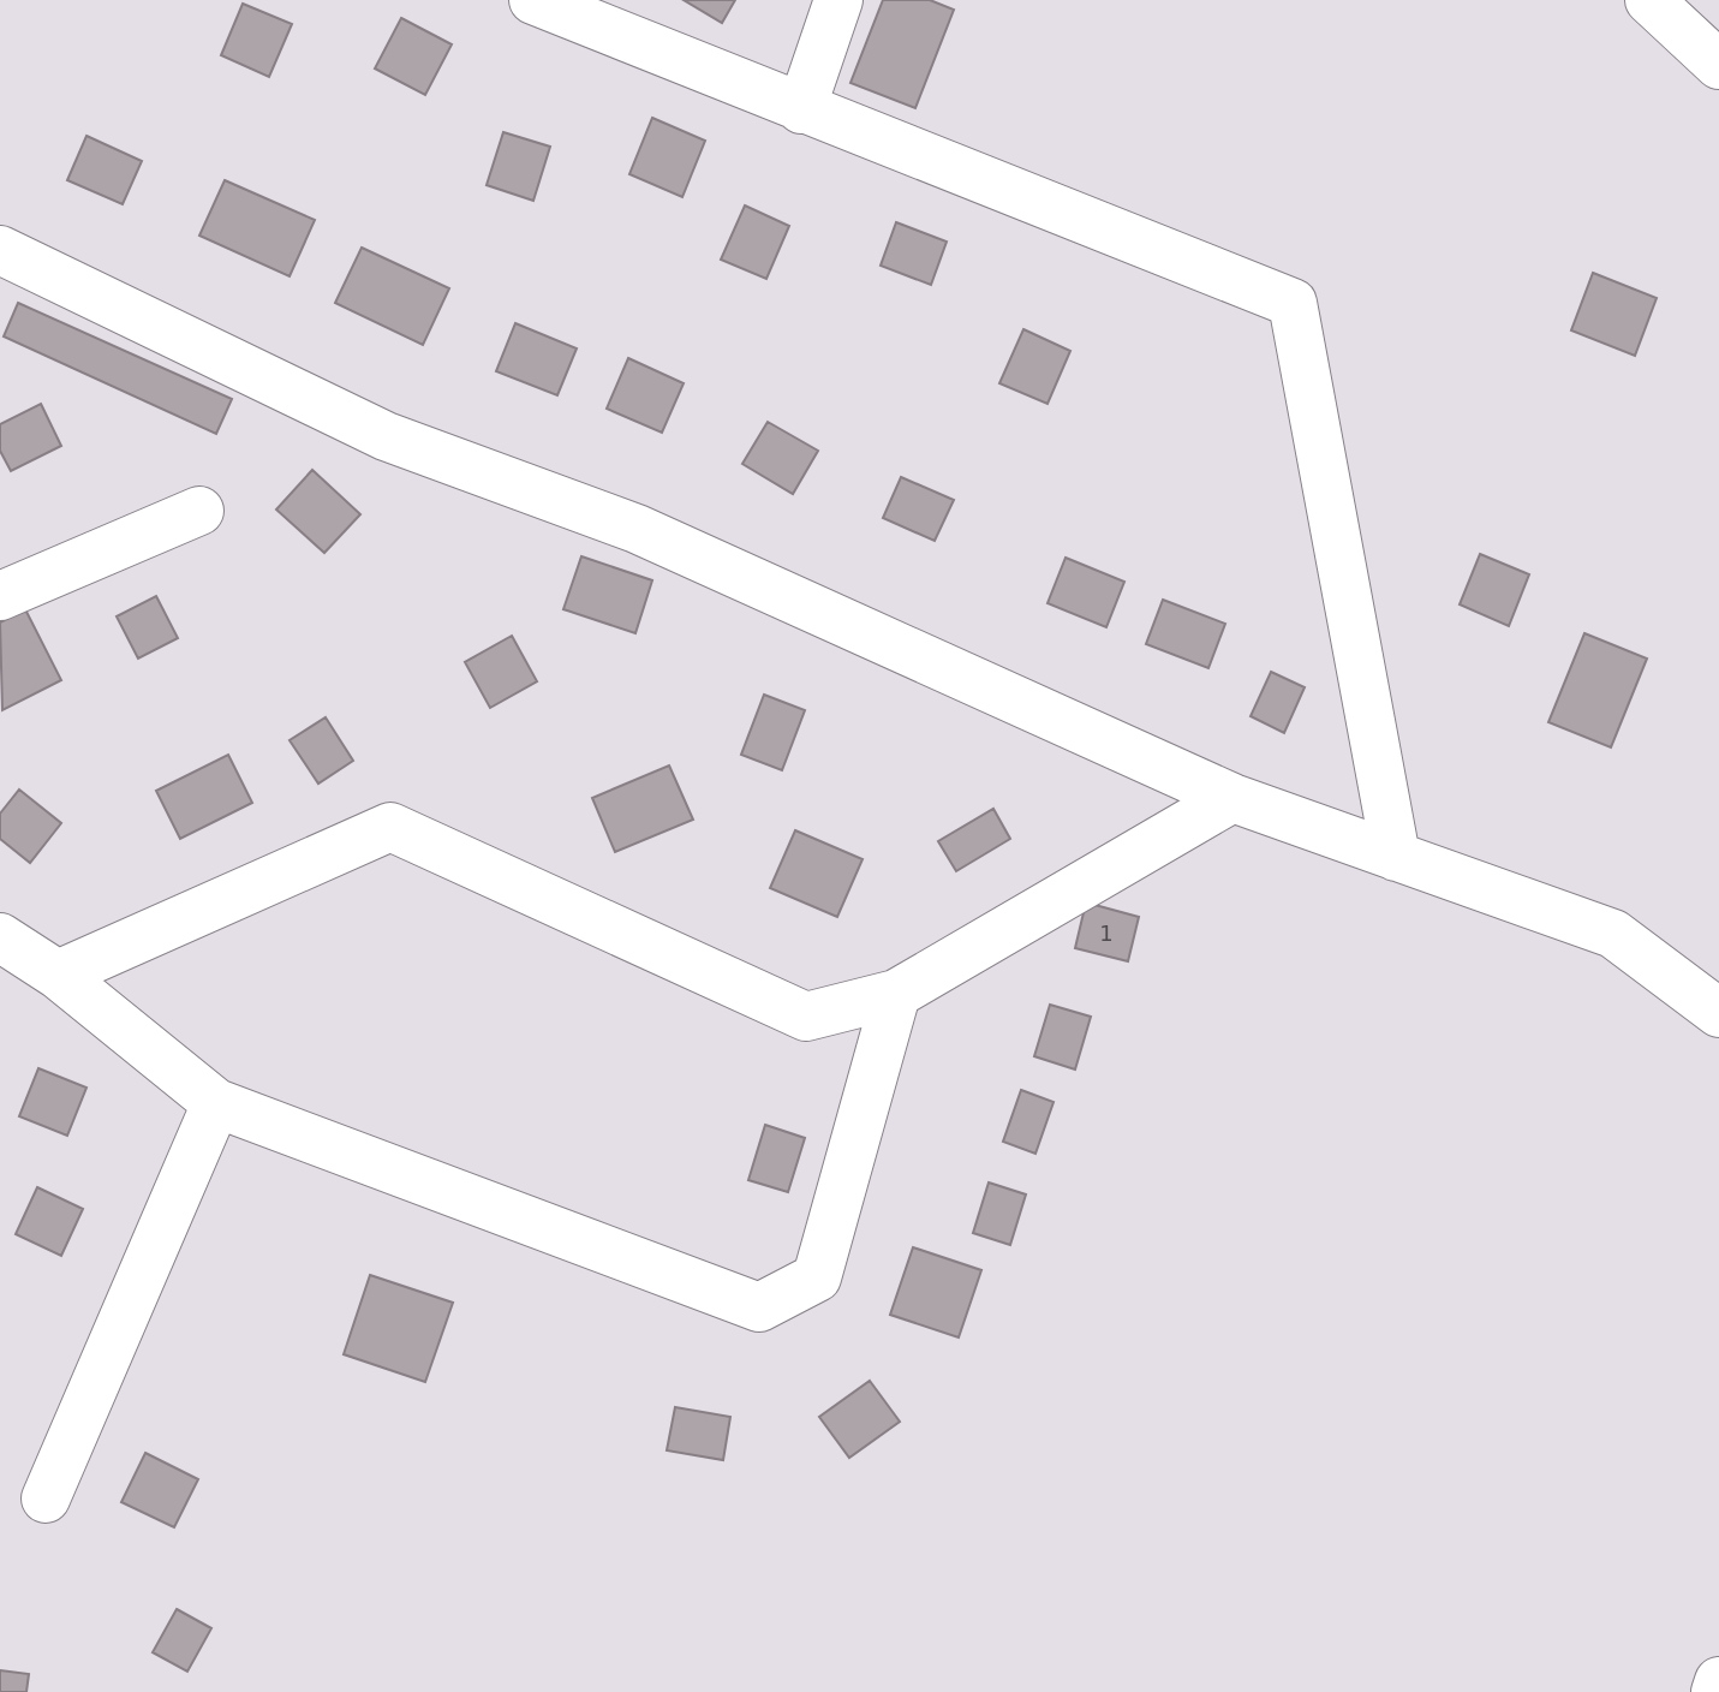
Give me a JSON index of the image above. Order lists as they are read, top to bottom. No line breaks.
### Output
{"house_numbers":["1"]}
